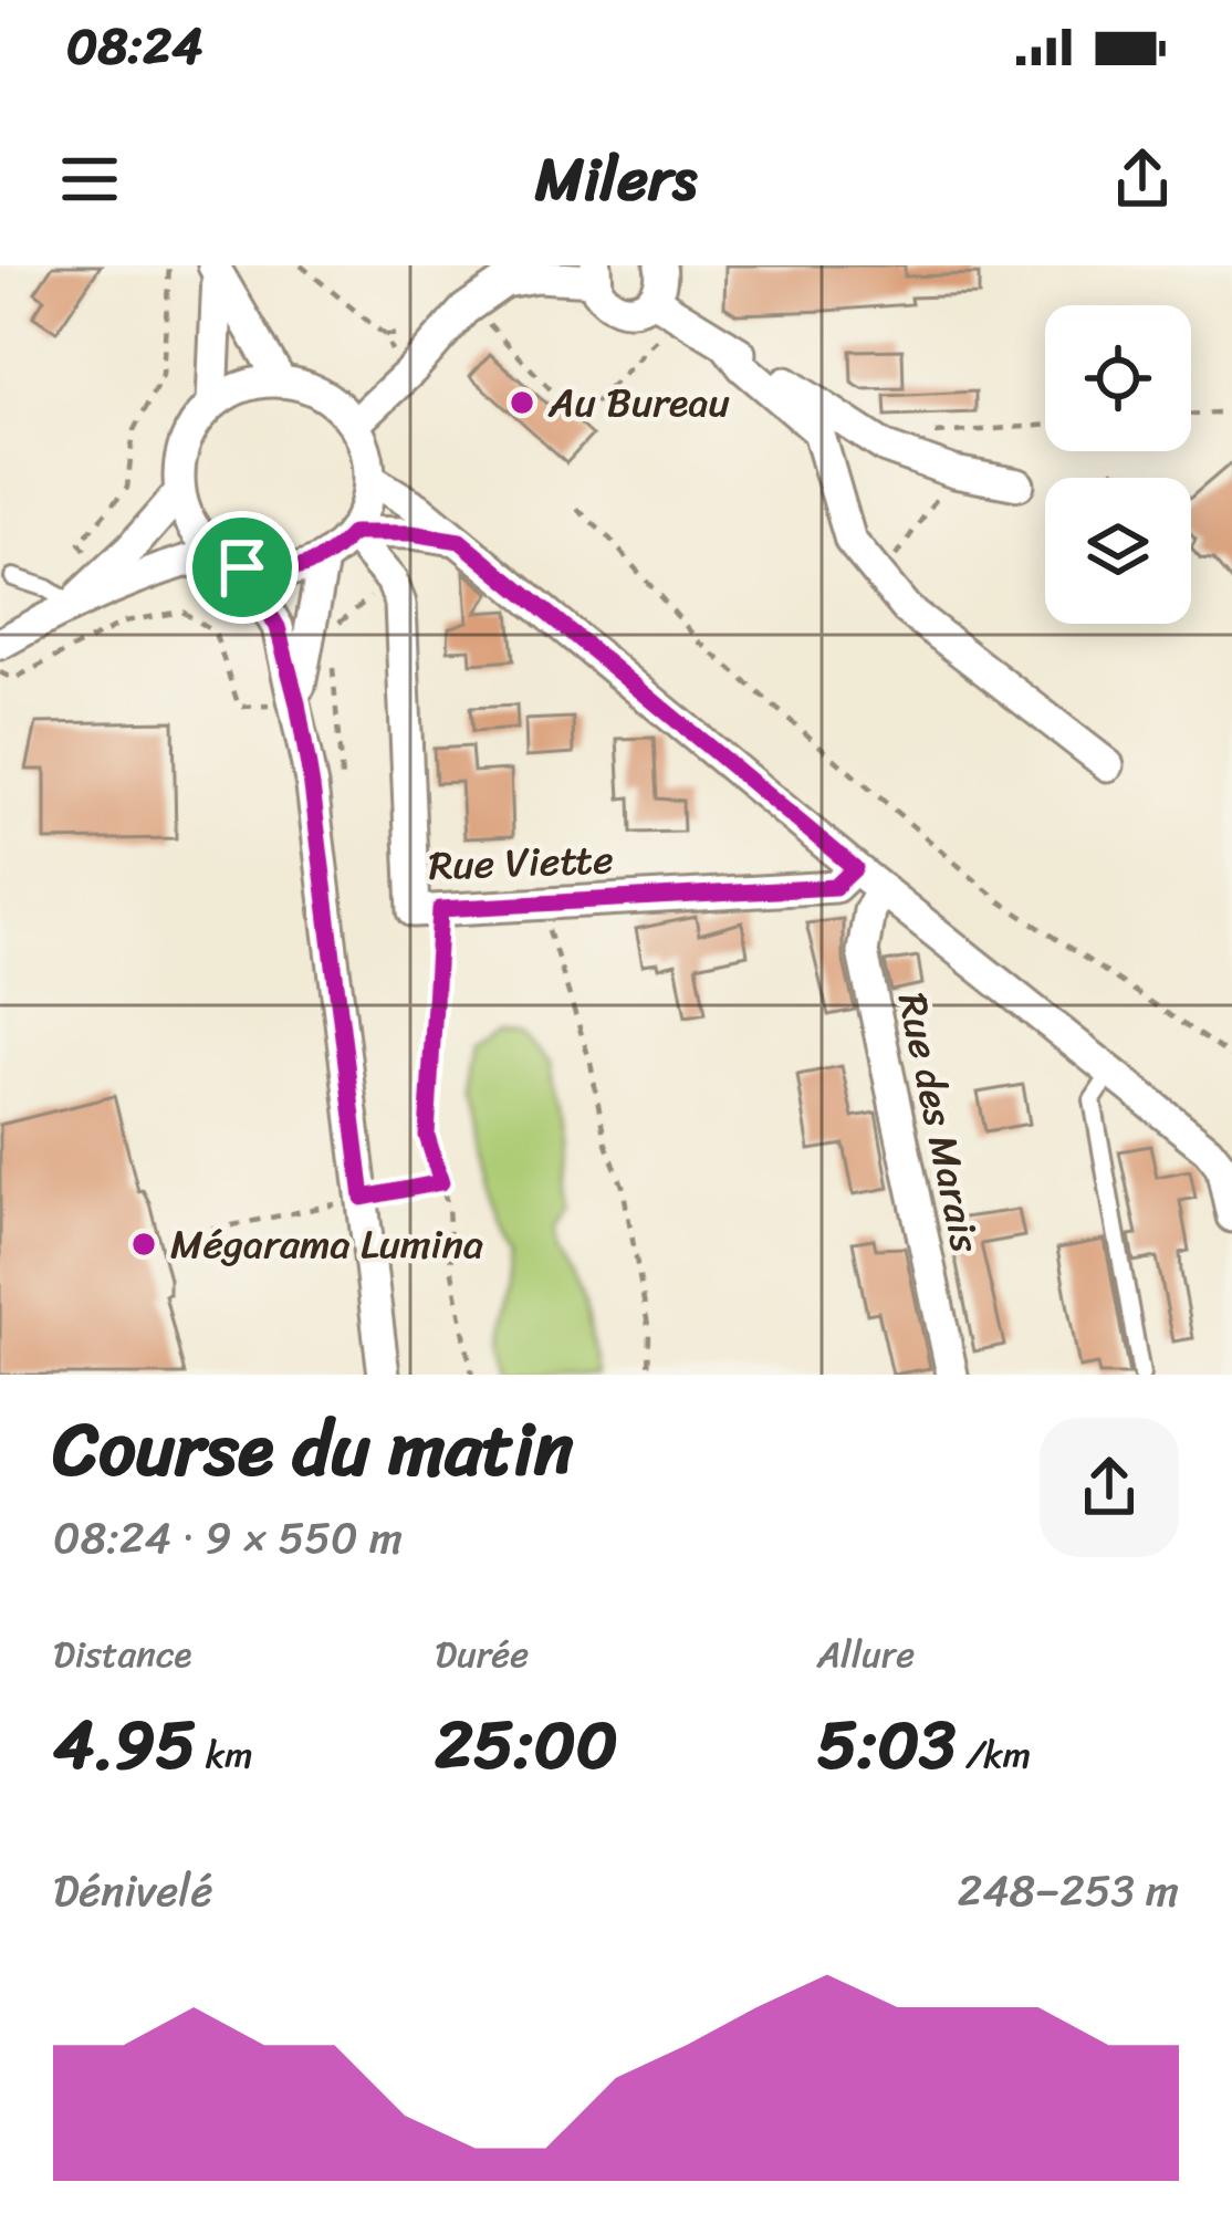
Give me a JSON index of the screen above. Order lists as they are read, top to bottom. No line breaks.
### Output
{"streets":{"street":["Rue Viette","Rue des Marais"]},"places":["Au Bureau","Mégarama Lumina"],"page":{"status":"08:24","header":"Milers","heading":["Course du matin","08:24 · 9 × 550 m"],"stats":[["Distance","4.95 km"],["Durée","25:00"],["Allure","5:03 /km"]],"chart":["Dénivelé","248–253 m"]}}
